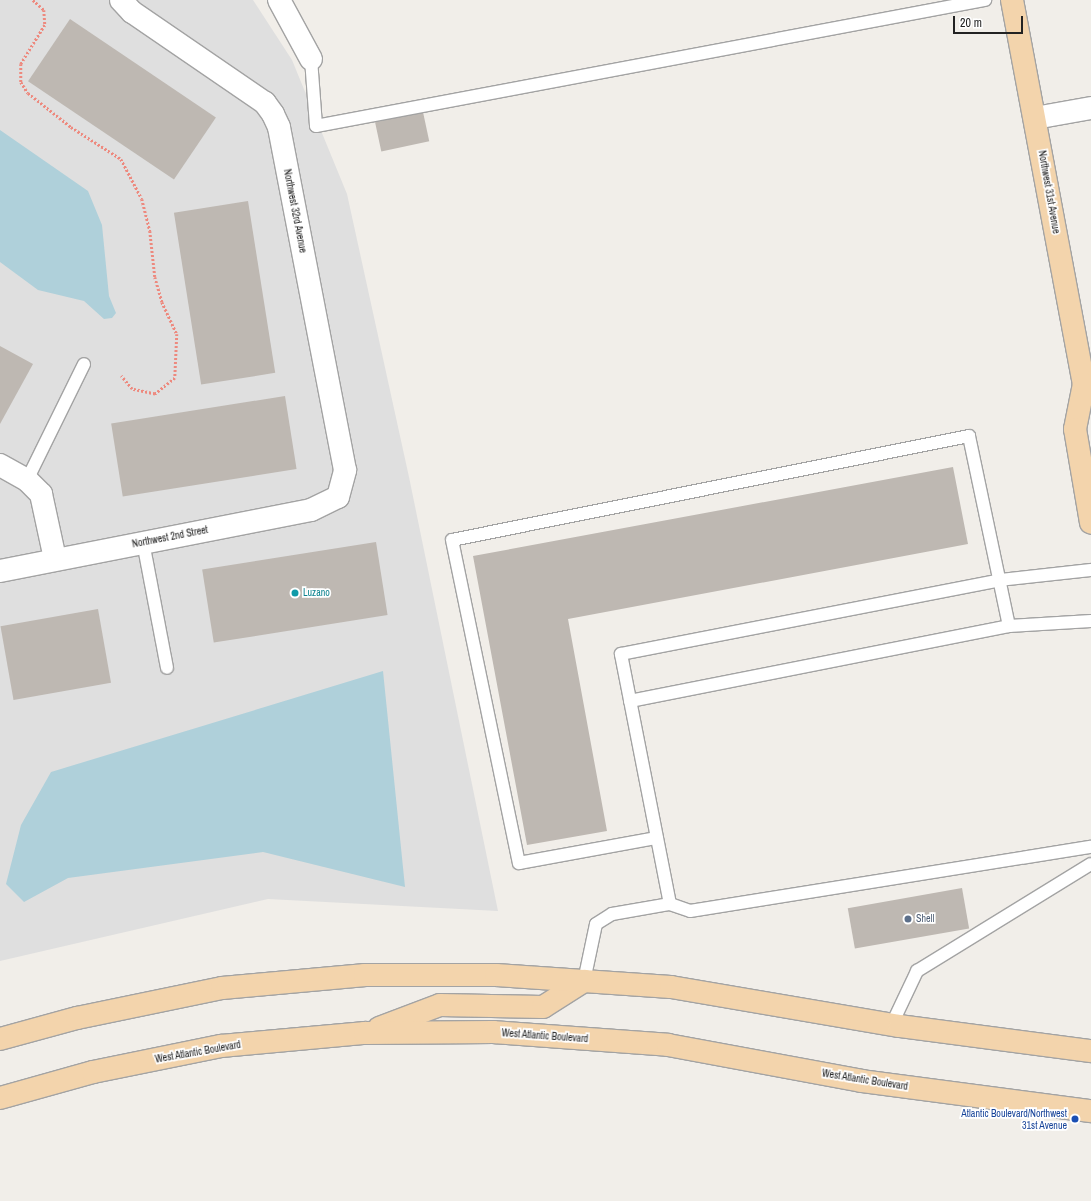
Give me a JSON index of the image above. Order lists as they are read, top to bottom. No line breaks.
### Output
{"streets":{"main road":["Northwest 31st Avenue","West Atlantic Boulevard"],"street":["Northwest 32rd Avenue","Northwest 2nd Street"]},"crossings":[["Northwest 32rd Avenue","Northwest 2nd Street"]],"places":["Luzano","Shell","Atlantic Boulevard/Northwest 31st Avenue"],"scale_bar":"20 m"}
